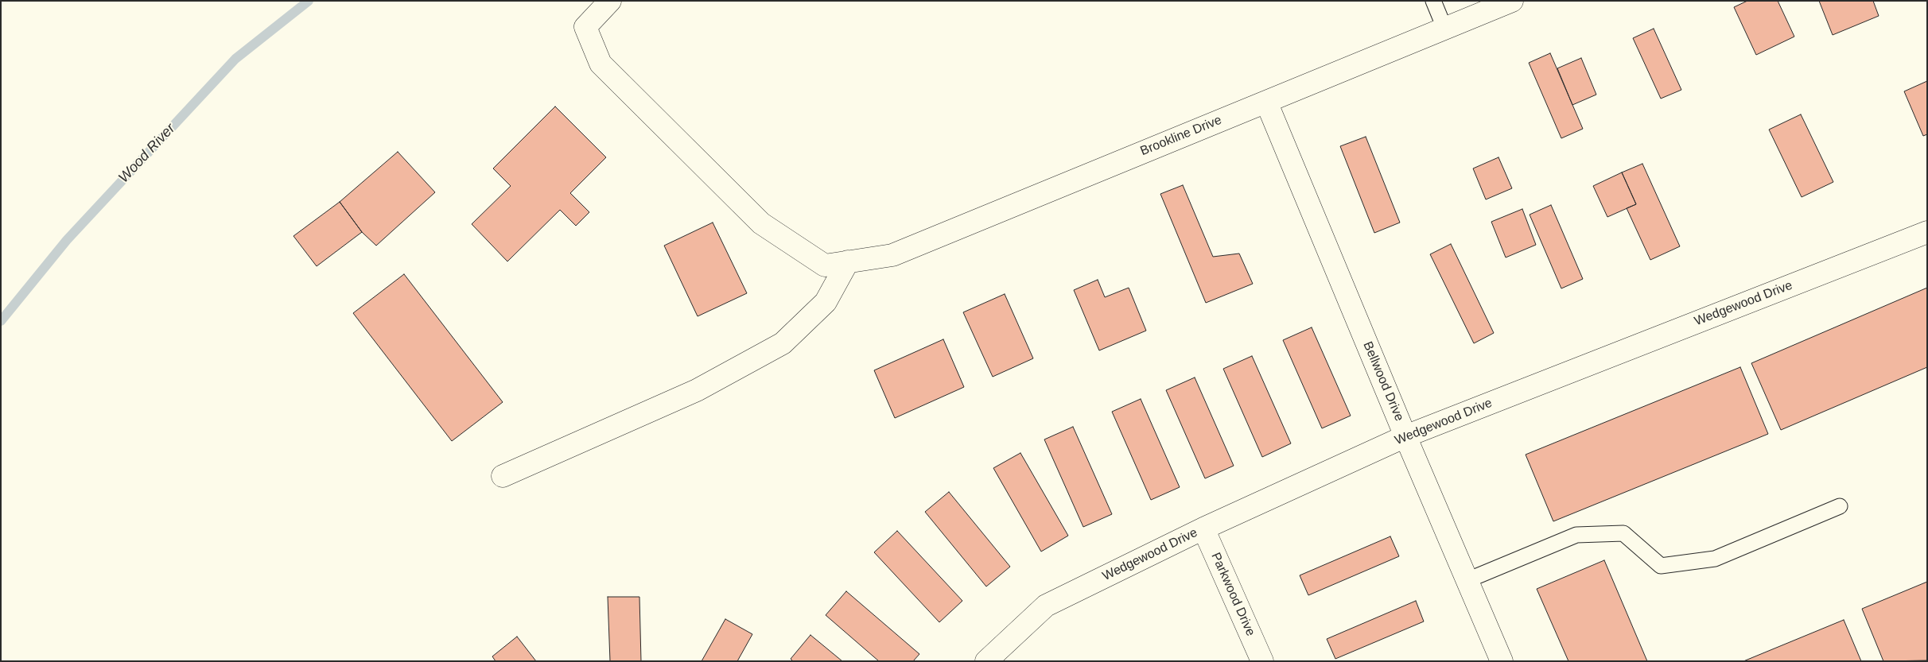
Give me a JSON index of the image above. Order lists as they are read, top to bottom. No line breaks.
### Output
{"streets":{"street":["Brookline Drive","Wedgewood Drive","Bellwood Drive","Parkwood Drive"]},"crossings":[["Brookline Drive","Bellwood Drive"],["Wedgewood Drive","Bellwood Drive"],["Wedgewood Drive","Parkwood Drive"]],"water":["Wood River"]}
